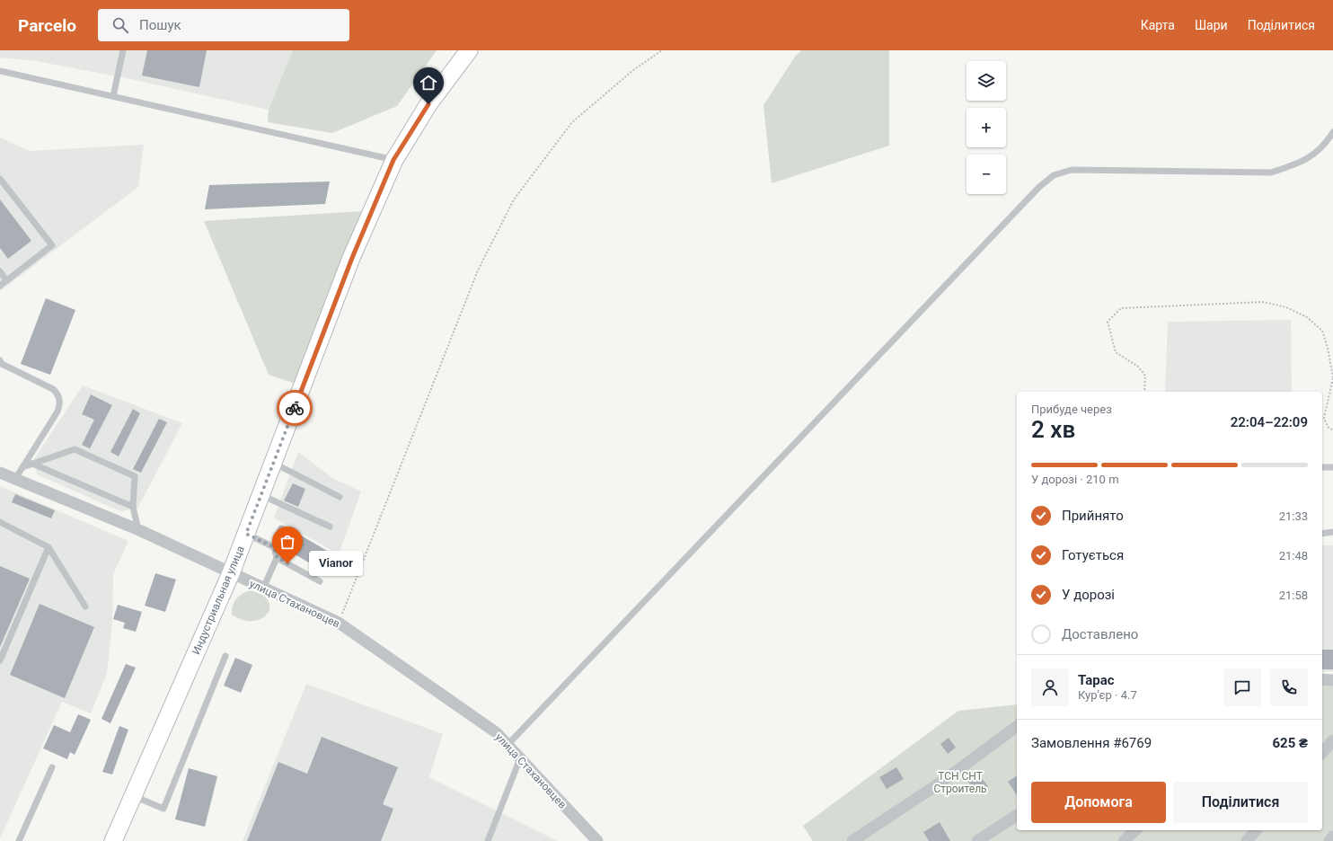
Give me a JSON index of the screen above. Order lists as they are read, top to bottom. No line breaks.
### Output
{"streets":{"main road":["Индустриальная улица"],"street":["улица Стахановцев"]},"crossings":[["Индустриальная улица","улица Стахановцев"]],"parks":["ТСН СНТ Строитель"],"places":["Vianor"],"page":{"header":"Parcelo","search":"Пошук","nav":["Карта","Шари","Поділитися"],"map_buttons":["+","−"],"heading":["2 хв","Прибуде через","22:04–22:09"],"panel":["Тарас","Кур’єр · 4.7","Замовлення #6769","625 ₴"],"bar":"У дорозі · 210 m","list":[["Прийнято","21:33"],["Готується","21:48"],["У дорозі","21:58"],"Доставлено"],"bubble":"Vianor","buttons":["Допомога","Поділитися"]}}
